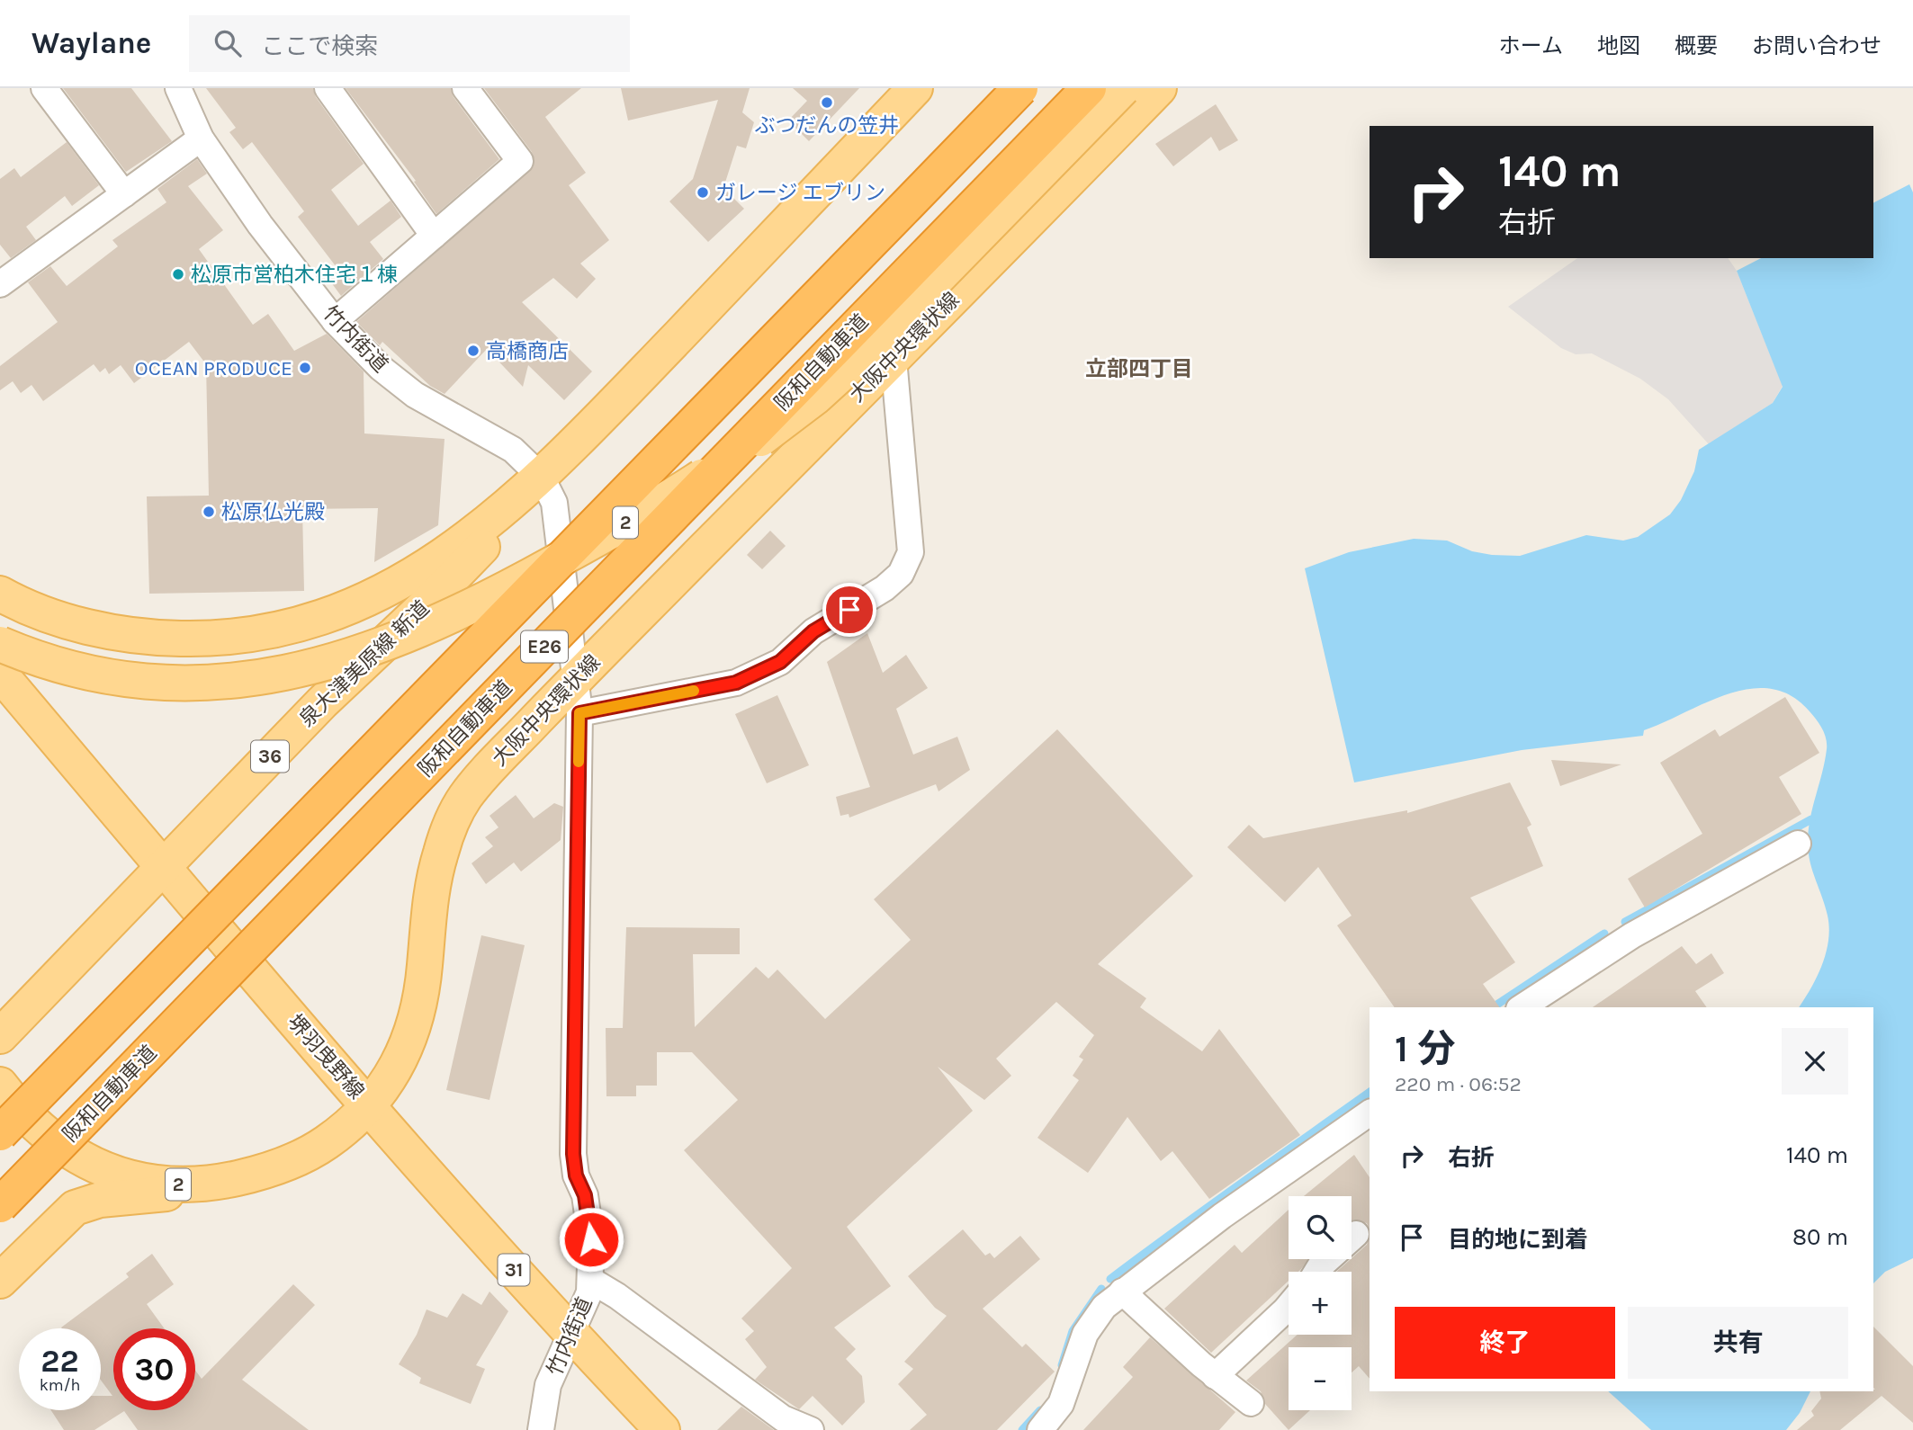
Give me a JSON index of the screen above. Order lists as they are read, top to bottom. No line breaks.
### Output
{"streets":{"highway":["阪和自動車道","E26"],"main road":["大阪中央環状線","2","泉大津美原線 新道","36","堺羽曳野線","31"],"street":["竹内街道"]},"crossings":[["竹内街道","大阪中央環状線"],["竹内街道","泉大津美原線 新道"],["竹内街道","堺羽曳野線"],["大阪中央環状線","堺羽曳野線"],["泉大津美原線 新道","堺羽曳野線"]],"districts":["立部四丁目"],"places":["ぶつだんの笠井","ガレージ エブリン","松原市営柏木住宅１棟","高橋商店","OCEAN PRODUCE","松原仏光殿"],"page":{"header":"Waylane","search":"ここで検索","nav":["ホーム","地図","概要","お問い合わせ"],"turn":["140 m","右折"],"heading":["1 分","220 m · 06:52"],"list":[{"name":"右折","value":"140 m"},{"name":"目的地に到着","value":"80 m"}],"map_buttons":["+","−"],"buttons":["終了","共有"],"speed":"22 km/h","limit":"30"}}
